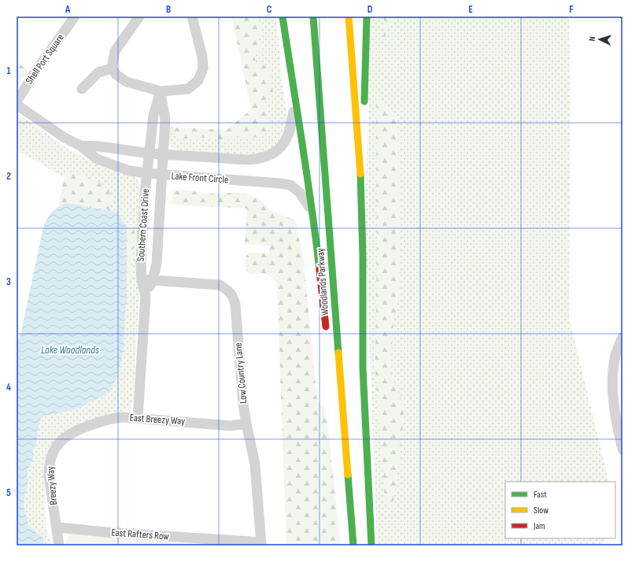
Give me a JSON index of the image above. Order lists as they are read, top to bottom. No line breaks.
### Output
{"streets":{"main road":["Woodlands Parkway"],"street":["Shell Port Square","Lake Front Circle","Southern Coast Drive","Low Country Lane","East Breezy Way","Breezy Way","East Rafters Row"]},"crossings":[["Lake Front Circle","Southern Coast Drive"],["Southern Coast Drive","Low Country Lane"],["Southern Coast Drive","East Breezy Way"],["Low Country Lane","East Breezy Way"],["Low Country Lane","East Rafters Row"],["East Breezy Way","Breezy Way"],["Breezy Way","East Rafters Row"]],"water":["Lake Woodlands"],"legend":["Fast","Slow","Jam"],"north":"left","grid":{"columns":["A","B","C","D","E","F"],"rows":["1","2","3","4","5"]}}
